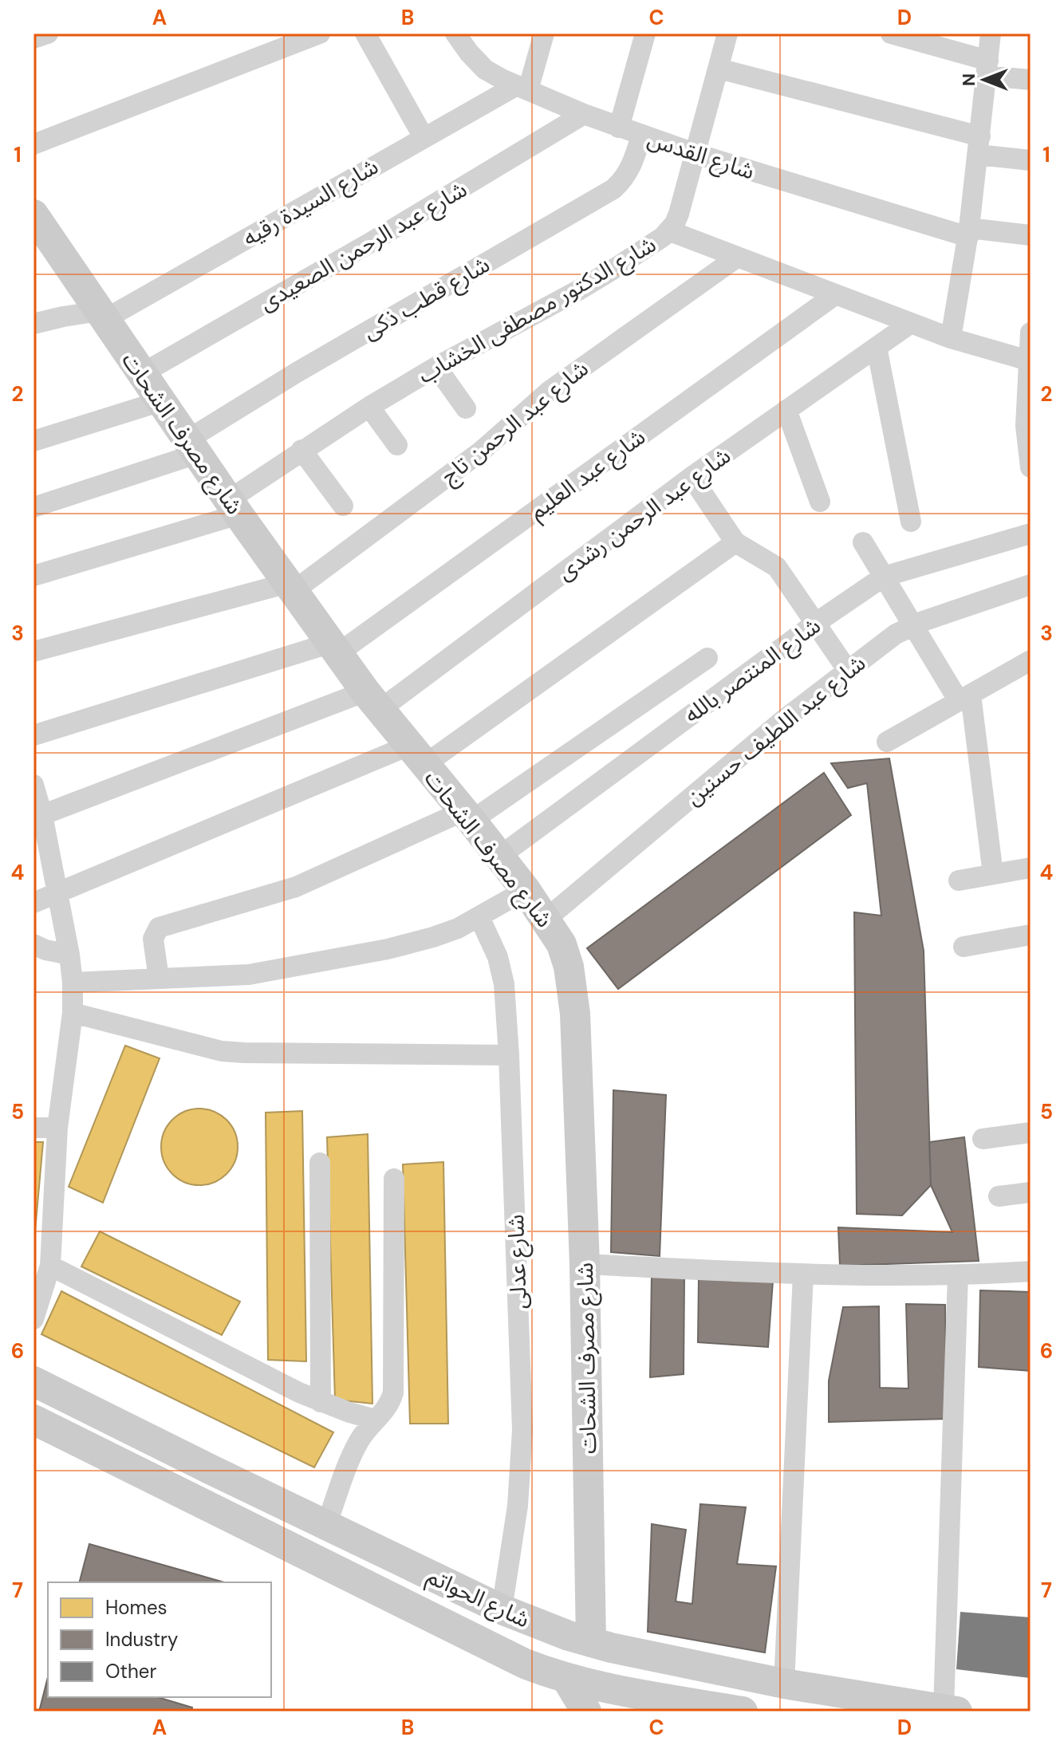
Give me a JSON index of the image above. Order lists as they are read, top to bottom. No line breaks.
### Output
{"streets":{"main road":["شارع مصرف الشحات","شارع الحواتم"],"street":["شارع القدس","شارع السيدة رقيه","شارع عبد الرحمن الصعيدى","شارع قطب ذكى","شارع الدكتور مصطفى الخشاب","شارع عبد الرحمن تاج","شارع عبد العليم","شارع عبد الرحمن رشدى","شارع المنتصر بالله","شارع عبد اللطيف حسنين","شارع عدلى"]},"crossings":[["شارع القدس","شارع السيدة رقيه"],["شارع القدس","شارع عبد الرحمن الصعيدى"],["شارع القدس","شارع قطب ذكى"],["شارع القدس","شارع الدكتور مصطفى الخشاب"],["شارع السيدة رقيه","شارع مصرف الشحات"],["شارع عبد الرحمن الصعيدى","شارع مصرف الشحات"],["شارع قطب ذكى","شارع مصرف الشحات"],["شارع الدكتور مصطفى الخشاب","شارع مصرف الشحات"],["شارع عبد الرحمن تاج","شارع مصرف الشحات"],["شارع مصرف الشحات","شارع عبد العليم"],["شارع مصرف الشحات","شارع عبد الرحمن رشدى"],["شارع مصرف الشحات","شارع المنتصر بالله"],["شارع مصرف الشحات","شارع عبد اللطيف حسنين"],["شارع مصرف الشحات","شارع الحواتم"],["شارع عدلى","شارع الحواتم"]],"legend":["Homes","Industry","Other"],"north":"left","grid":{"columns":["A","B","C","D"],"rows":["1","2","3","4","5","6","7"]}}
